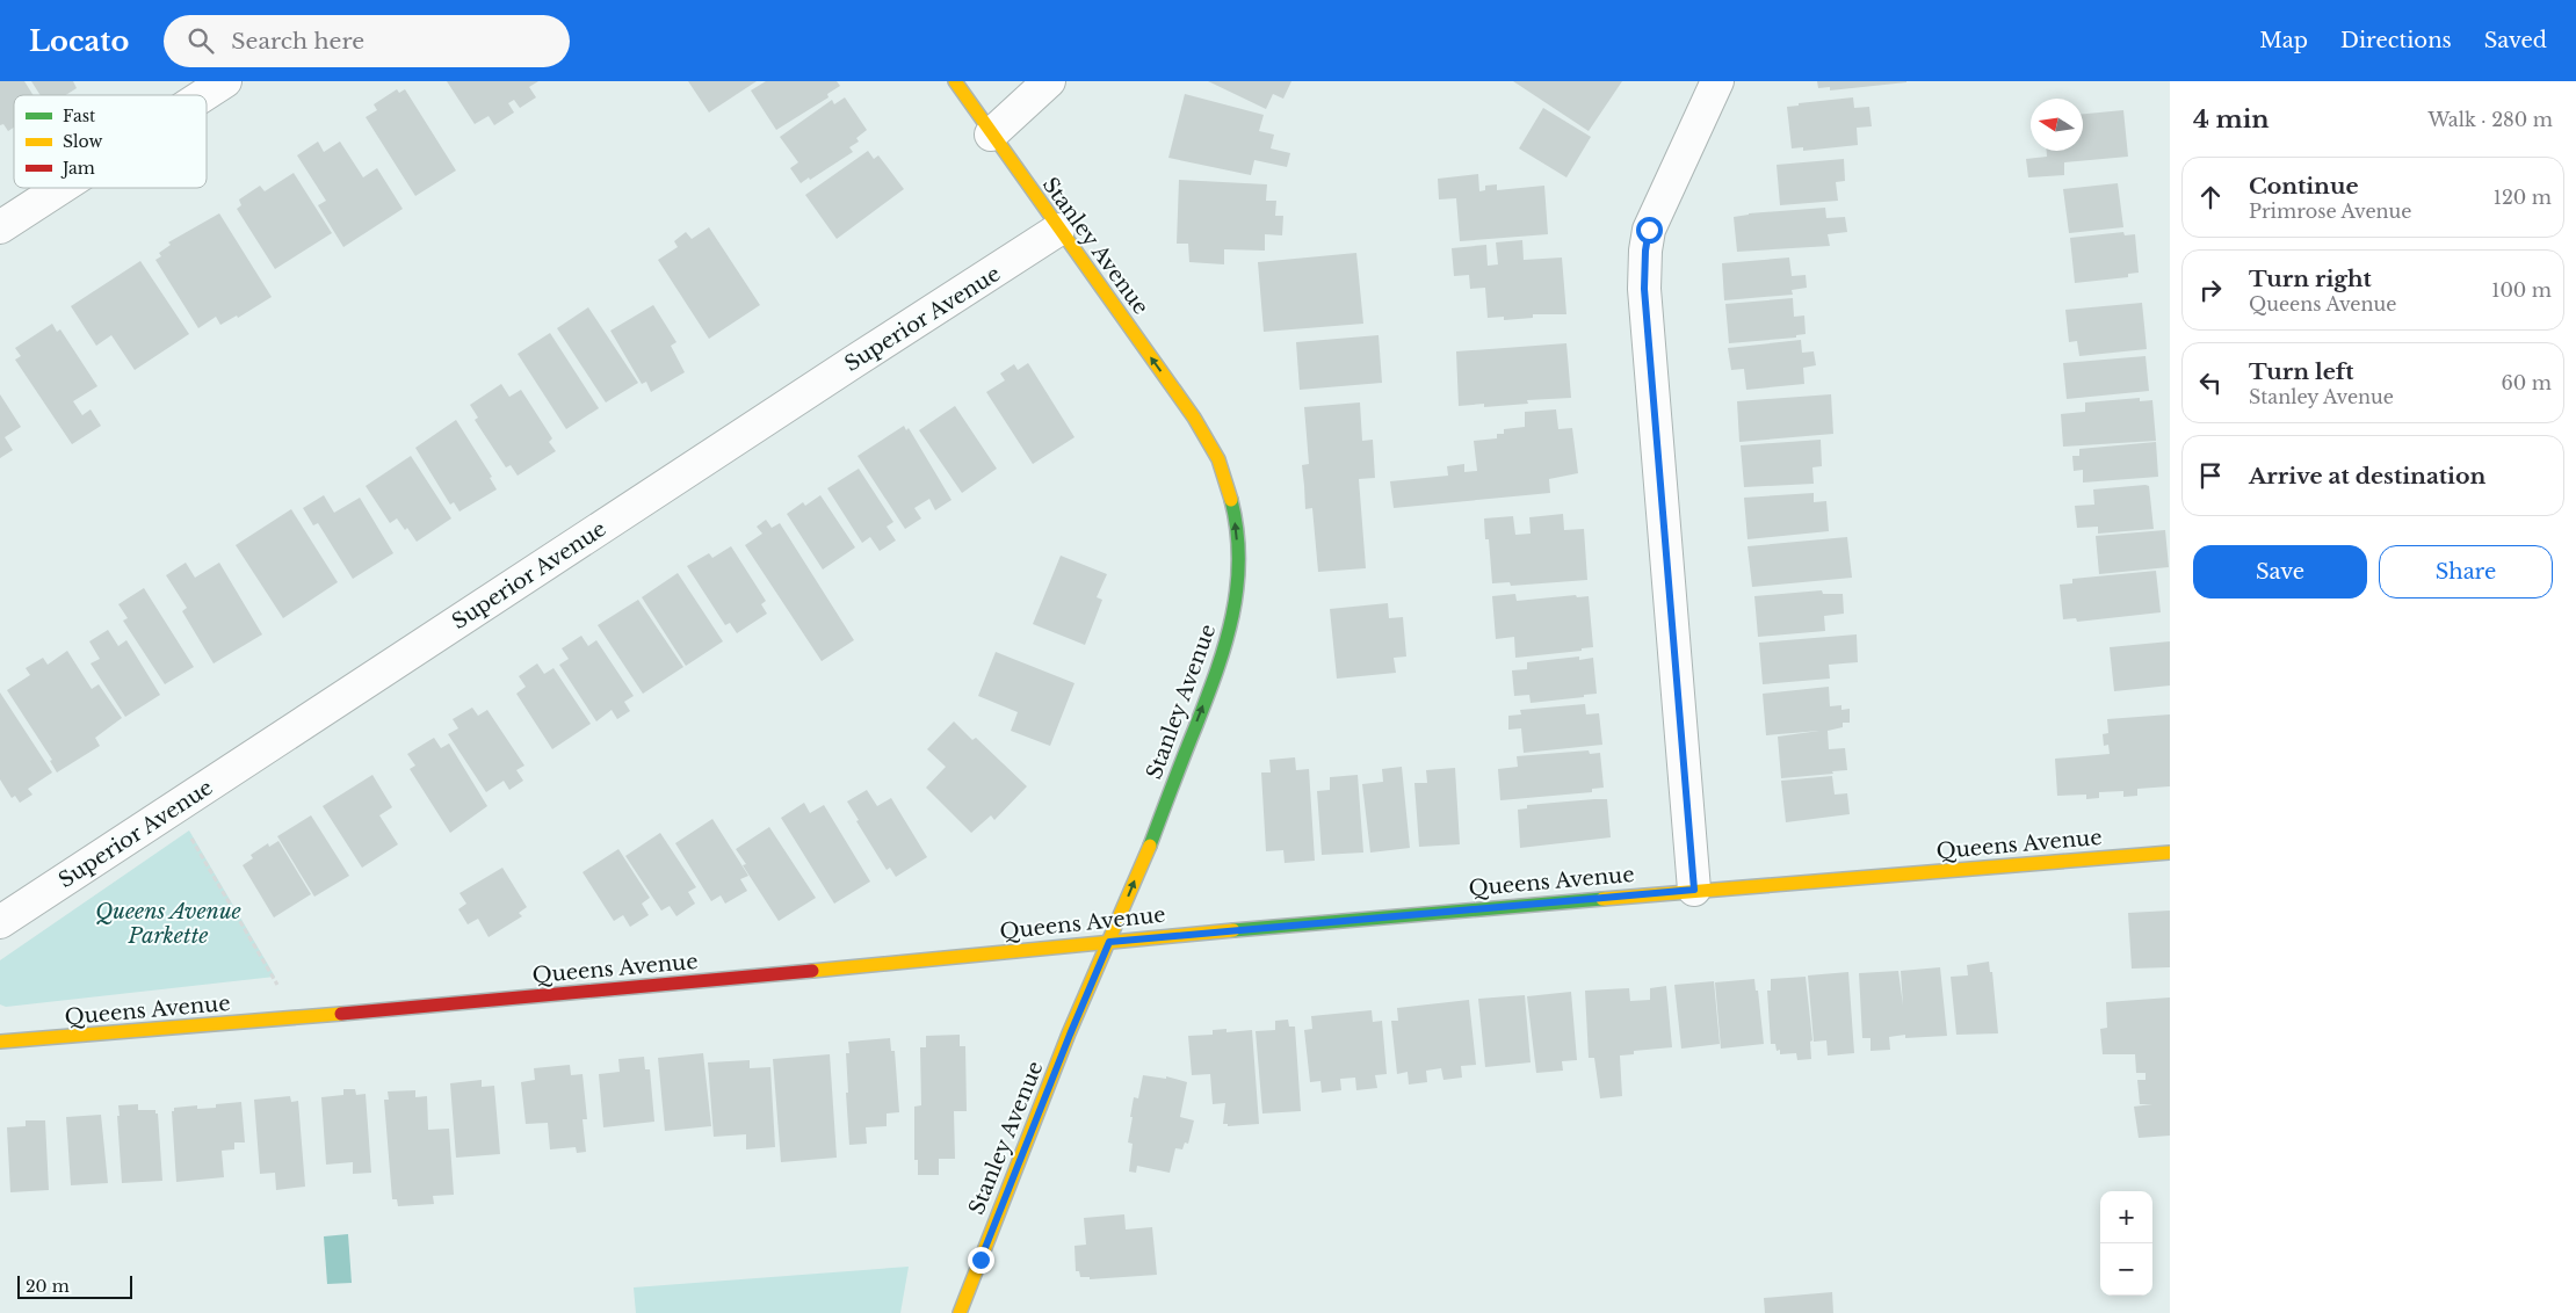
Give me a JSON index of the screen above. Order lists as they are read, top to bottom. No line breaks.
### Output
{"streets":{"street":["Stanley Avenue","Superior Avenue","Queens Avenue"]},"crossings":[["Stanley Avenue","Superior Avenue"],["Stanley Avenue","Queens Avenue"]],"one_way":["Stanley Avenue"],"parks":["Queens Avenue Parkette"],"legend":["Fast","Slow","Jam"],"scale_bar":"20 m","north":"left","page":{"header":"Locato","search":"Search here","nav":["Map","Directions","Saved"],"heading":["4 min","Walk · 280 m"],"list":[["Continue","Primrose Avenue","120 m"],["Turn right","Queens Avenue","100 m"],["Turn left","Stanley Avenue","60 m"],"Arrive at destination"],"buttons":["Save","Share"],"map_buttons":["+","−"],"scale":"20 m"}}
